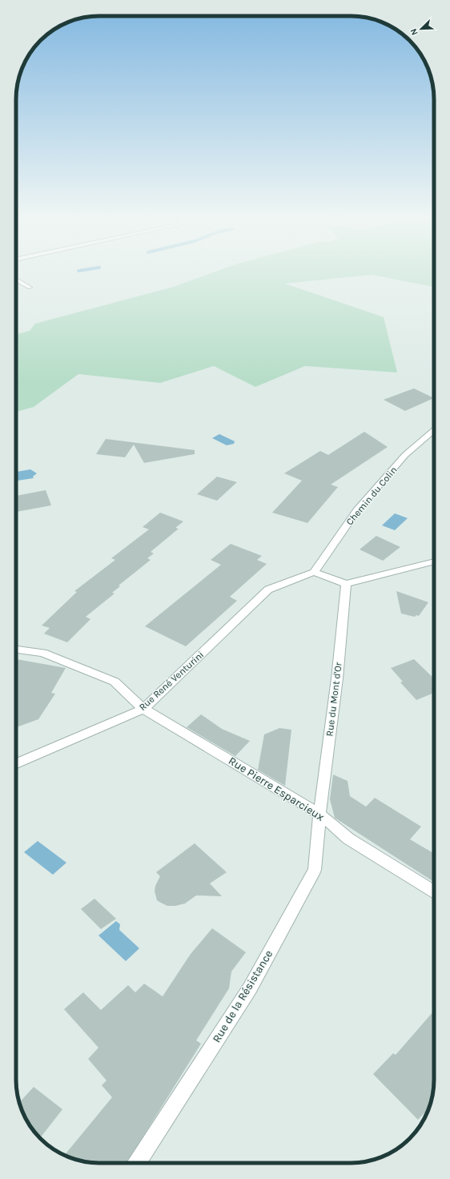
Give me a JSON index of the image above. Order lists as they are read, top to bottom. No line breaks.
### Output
{"streets":{"street":["Chemin du Colin","Rue René Venturini","Rue du Mont d'Or","Rue Pierre Esparcieux","Rue de la Résistance"]},"crossings":[["Chemin du Colin","Rue René Venturini"],["Rue René Venturini","Rue Pierre Esparcieux"],["Rue du Mont d'Or","Rue Pierre Esparcieux"],["Rue du Mont d'Or","Rue de la Résistance"],["Rue Pierre Esparcieux","Rue de la Résistance"]],"north":"bottom left"}
